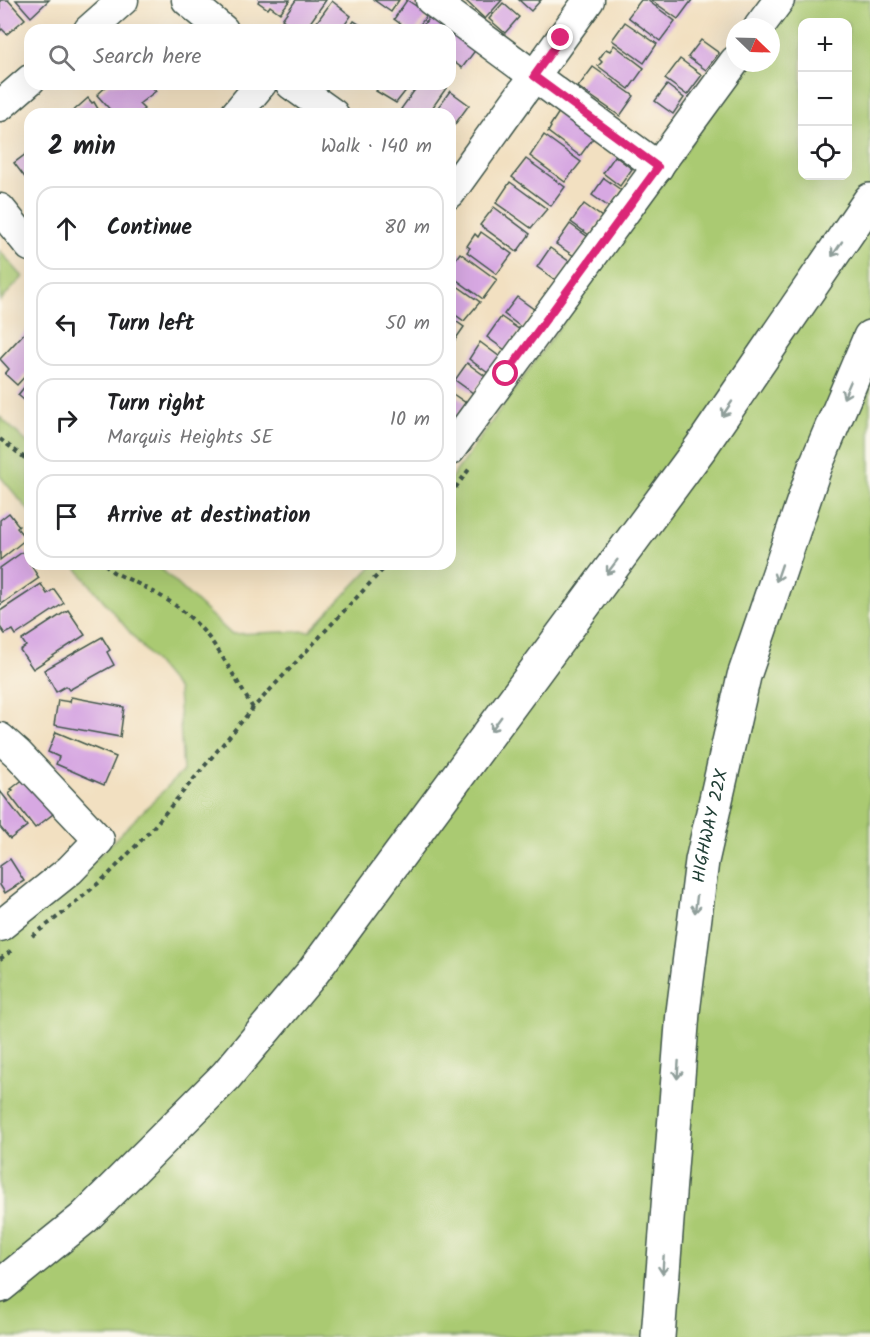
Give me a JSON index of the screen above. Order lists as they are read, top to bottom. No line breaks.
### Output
{"streets":{"highway":["HIGHWAY 22X"]},"one_way":["HIGHWAY 22X"],"north":"bottom right","page":{"map_buttons":["+","−"],"search":"Search here","heading":["2 min","Walk · 140 m"],"list":[["Continue","80 m"],["Turn left","50 m"],["Turn right","Marquis Heights SE","10 m"],"Arrive at destination"]}}
